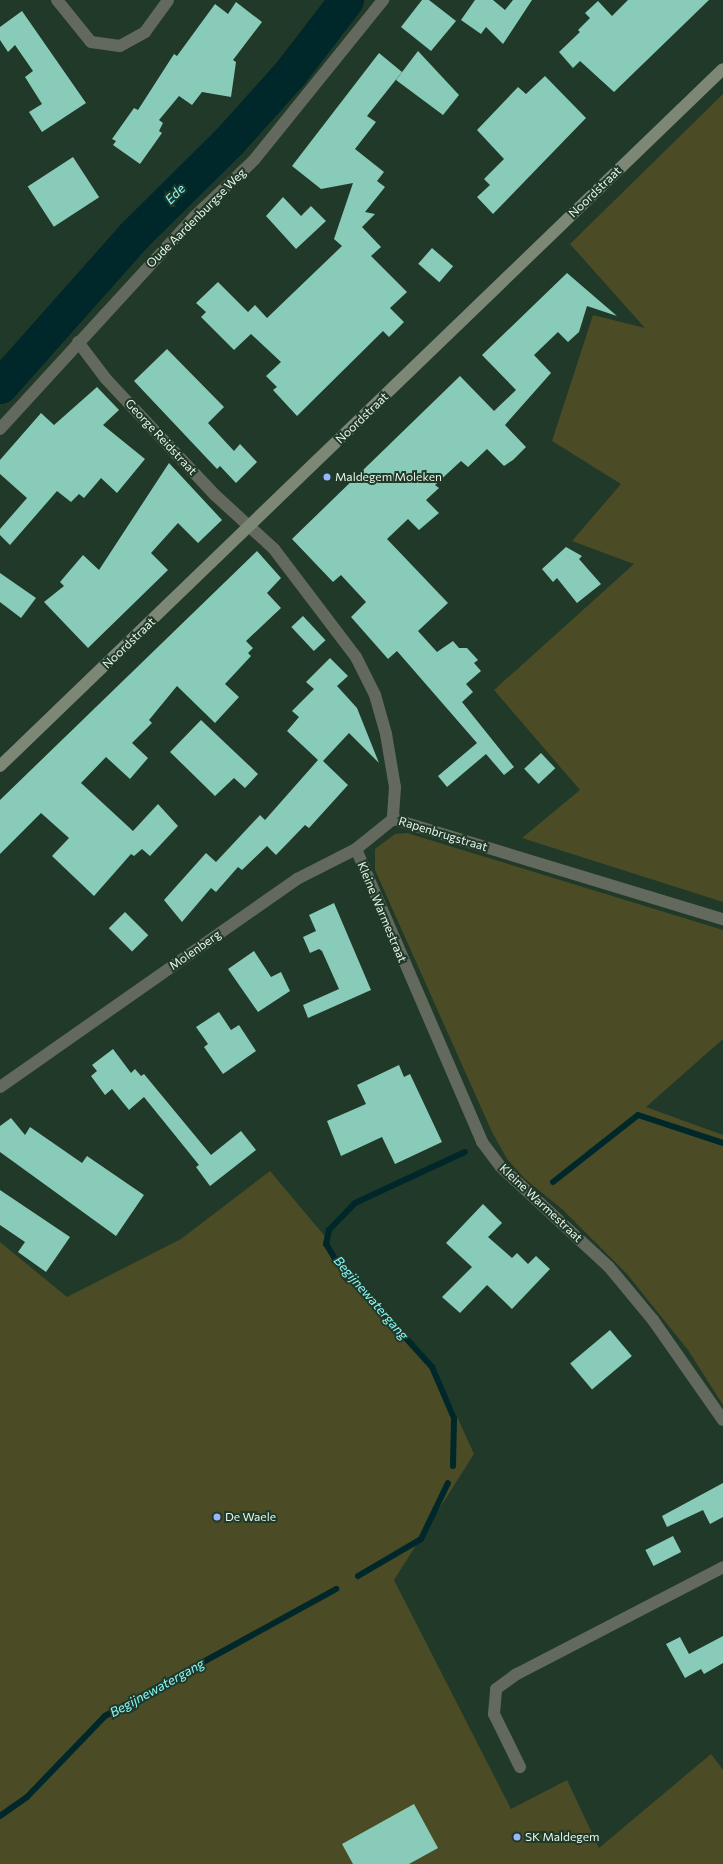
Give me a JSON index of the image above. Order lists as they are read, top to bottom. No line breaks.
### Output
{"streets":{"street":["Noordstraat","Oude Aardenburgse Weg","George Reidstraat","Rapenbrugstraat","Kleine Warmestraat","Molenberg"]},"crossings":[["Noordstraat","George Reidstraat"],["Noordstraat","Rapenbrugstraat"],["Oude Aardenburgse Weg","George Reidstraat"],["George Reidstraat","Rapenbrugstraat"],["Rapenbrugstraat","Molenberg"],["Kleine Warmestraat","Molenberg"]],"water":["Ede","Begijnewatergang"],"places":["Maldegem Moleken","De Waele","SK Maldegem"]}
